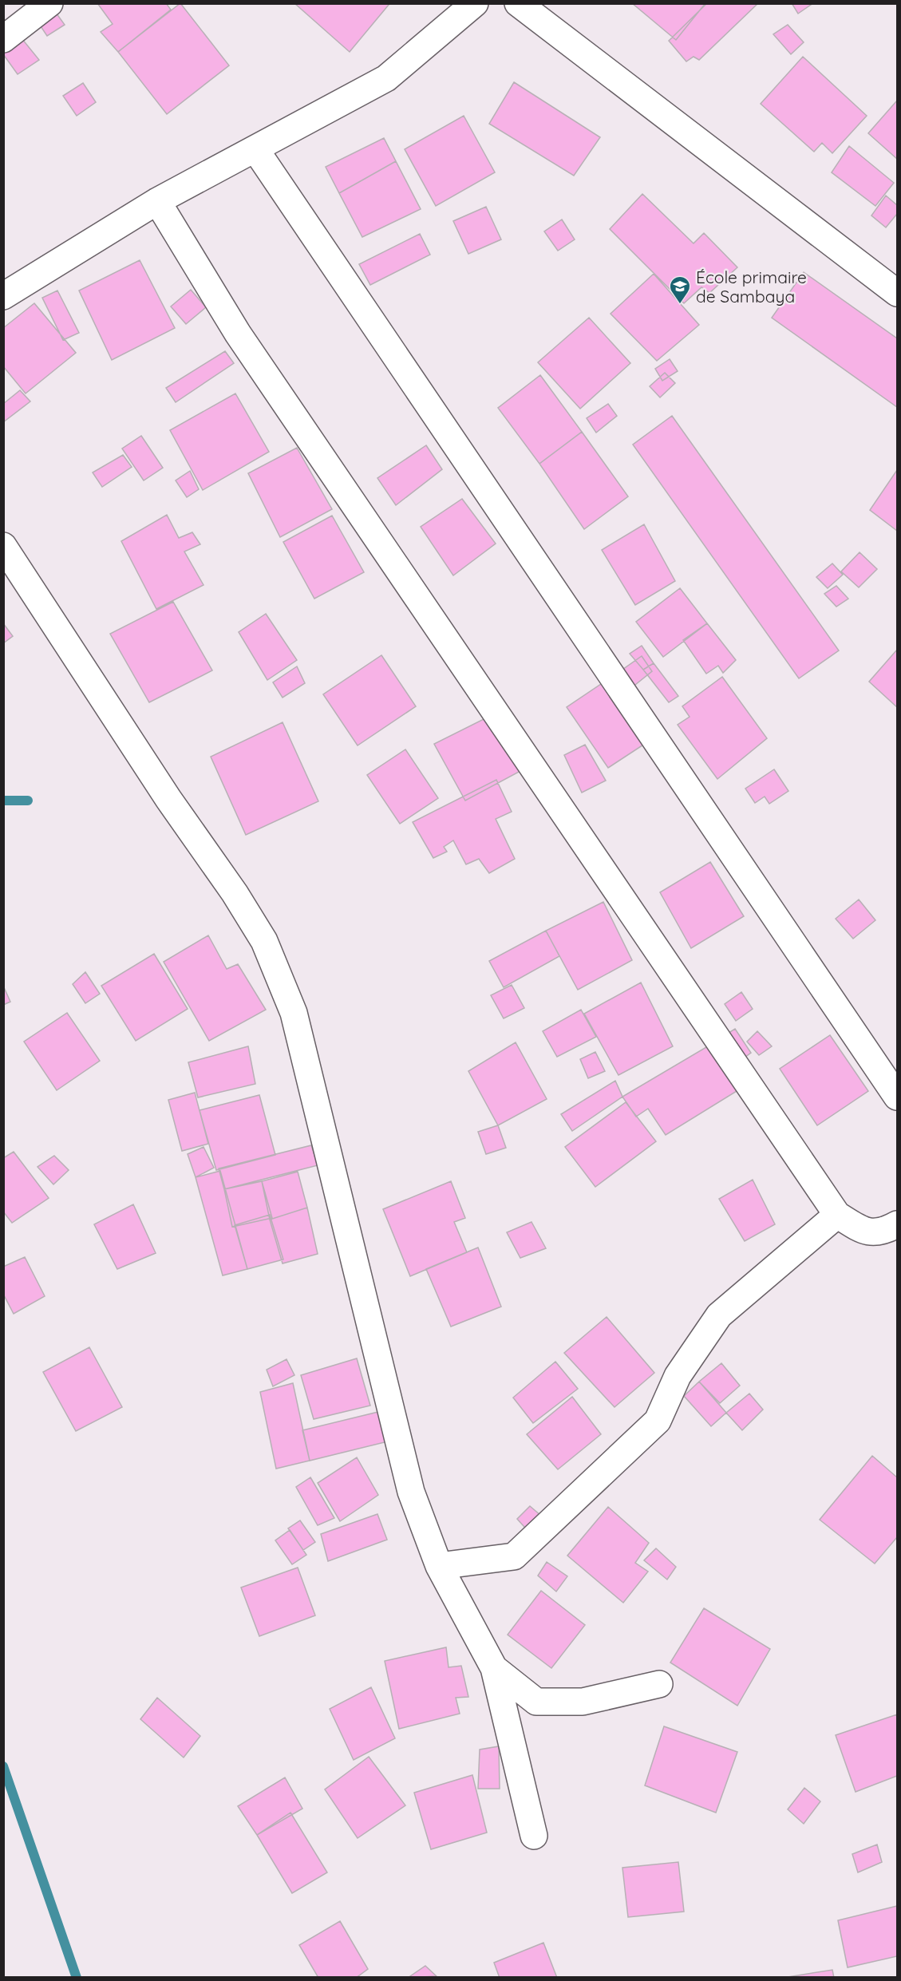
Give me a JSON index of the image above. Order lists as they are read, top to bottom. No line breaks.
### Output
{"places":{"school or university":["École primaire de Sambaya"]}}
